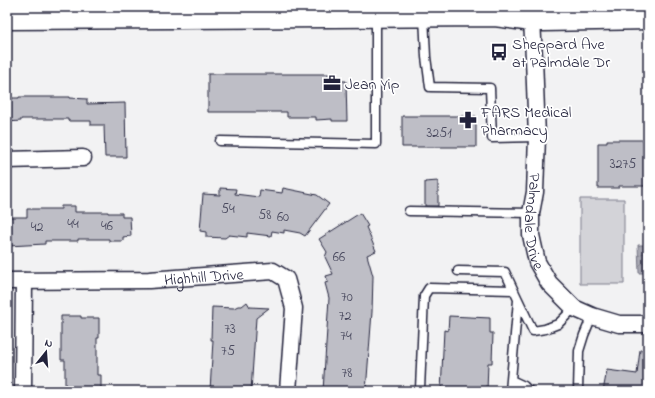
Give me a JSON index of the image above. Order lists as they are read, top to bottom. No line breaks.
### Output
{"streets":{"street":["Palmdale Drive","Highhill Drive"]},"places":{"bus stop":["Sheppard Ave at Palmdale Dr"],"office":["Jean Yip"],"pharmacy":["FARS Medical Pharmacy"]},"house_numbers":["3251","3275","54","58","60","44","46","42","66","70","72","73","74","75","78"],"north":"top"}
